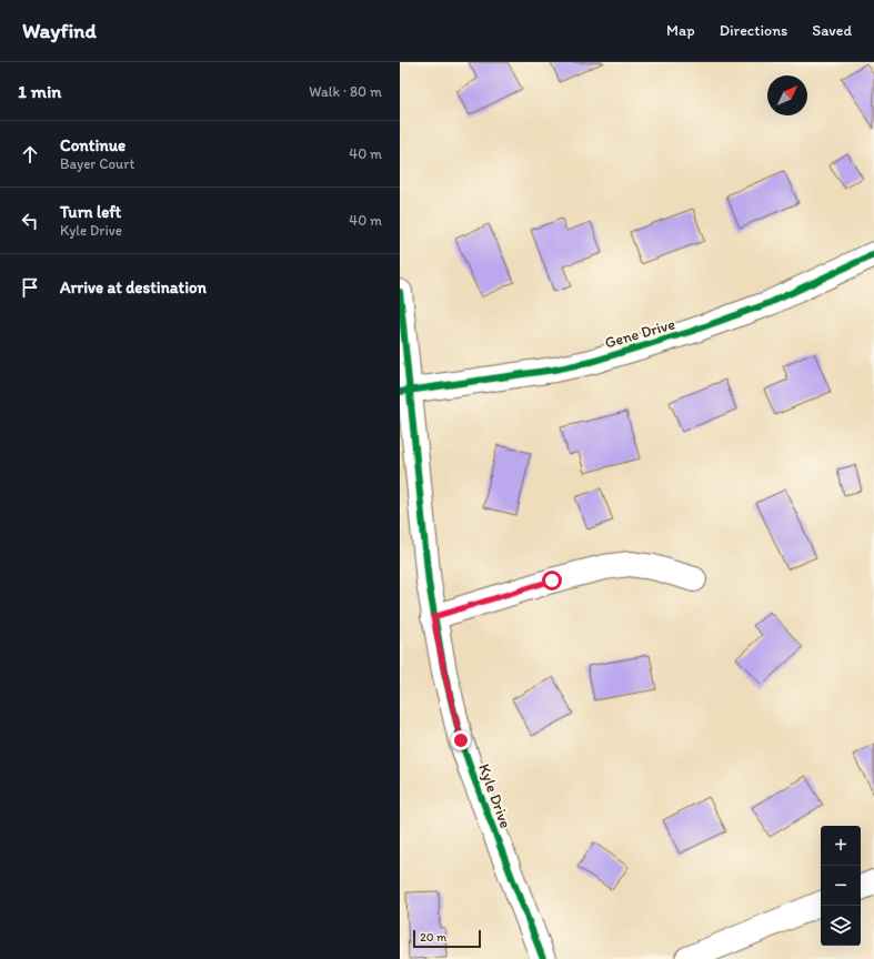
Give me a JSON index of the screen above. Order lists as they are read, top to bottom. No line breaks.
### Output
{"streets":{"street":["Gene Drive","Kyle Drive"]},"crossings":[["Gene Drive","Kyle Drive"]],"scale_bar":"20 m","north":"top right","page":{"header":"Wayfind","nav":["Map","Directions","Saved"],"heading":["1 min","Walk · 80 m"],"list":[["Continue","Bayer Court","40 m"],["Turn left","Kyle Drive","40 m"],"Arrive at destination"],"map_buttons":["+","−"],"scale":"20 m"}}
